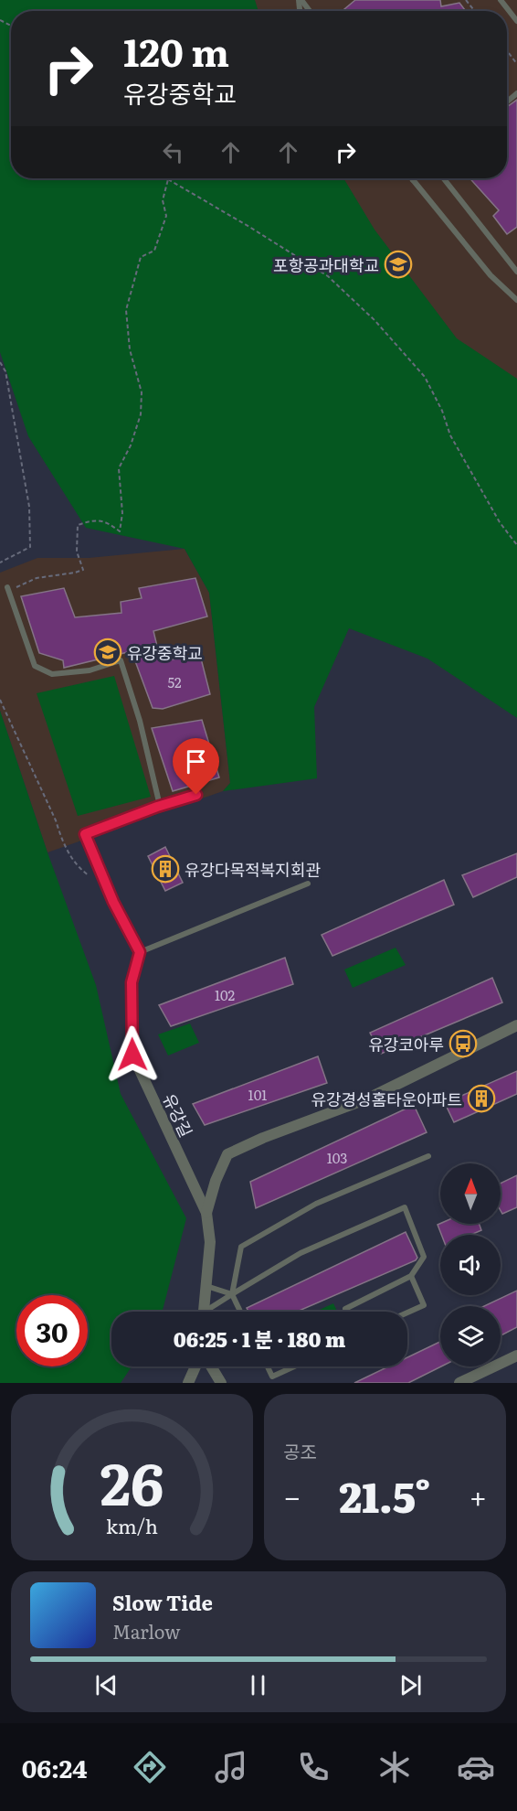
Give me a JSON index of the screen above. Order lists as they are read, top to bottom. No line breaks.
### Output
{"streets":{"street":["유강길"]},"places":{"school or university":["포항공과대학교","유강중학교"],"building":["유강다목적복지회관","유강경성홈타운아파트"],"bus stop":["유강코아루"]},"house_numbers":["52","102","101","103"],"north":"top","page":{"turn":["120 m","유강중학교"],"limit":"30","trip":"06:25 · 1 분 · 180 m","tile":"공조","heat":["−","21.5°","+"],"song":["Slow Tide","Marlow"],"tabs":"06:24","gauge":["26","km/h"]}}
